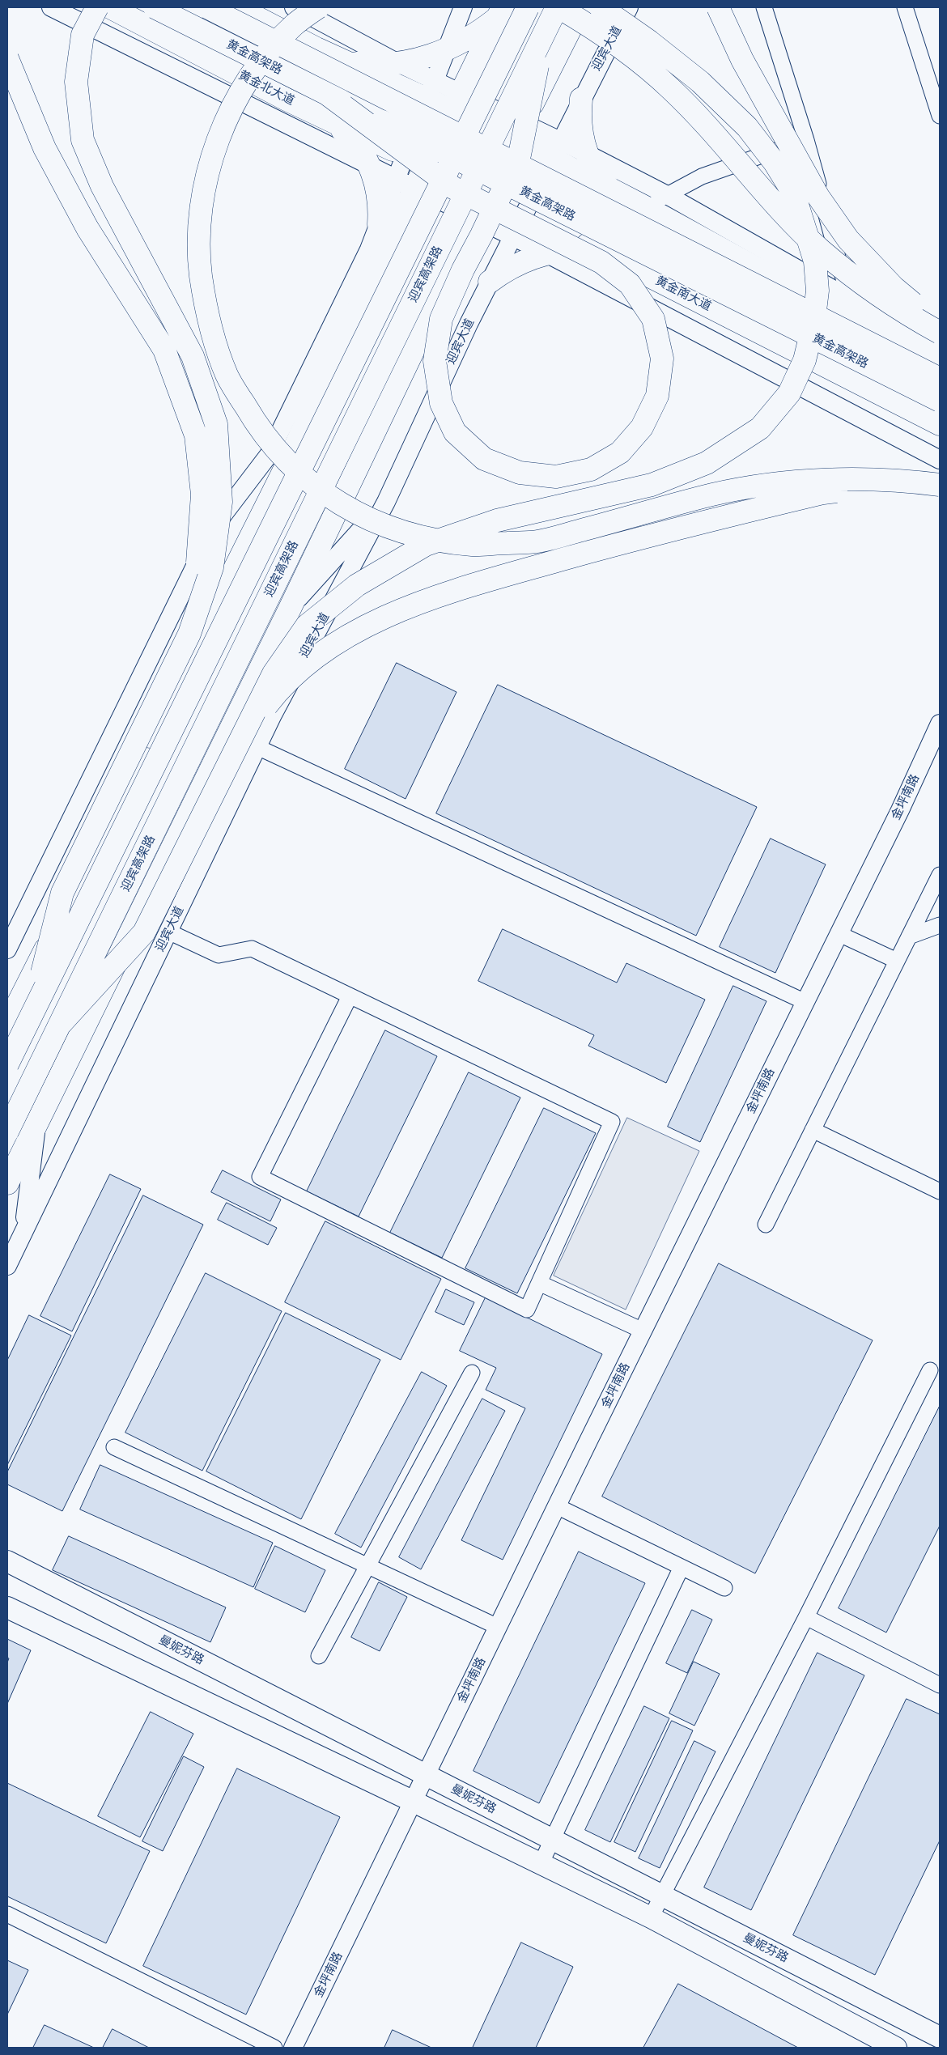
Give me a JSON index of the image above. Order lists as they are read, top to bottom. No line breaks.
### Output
{"streets":{"main road":["黄金高架路","黄金北大道","迎宾高架路","黄金南大道","曼妮芬路"],"street":["迎宾大道","金坪南路"]},"crossings":[["迎宾大道","黄金南大道"],["黄金北大道","黄金南大道"],["金坪南路","曼妮芬路"]]}
